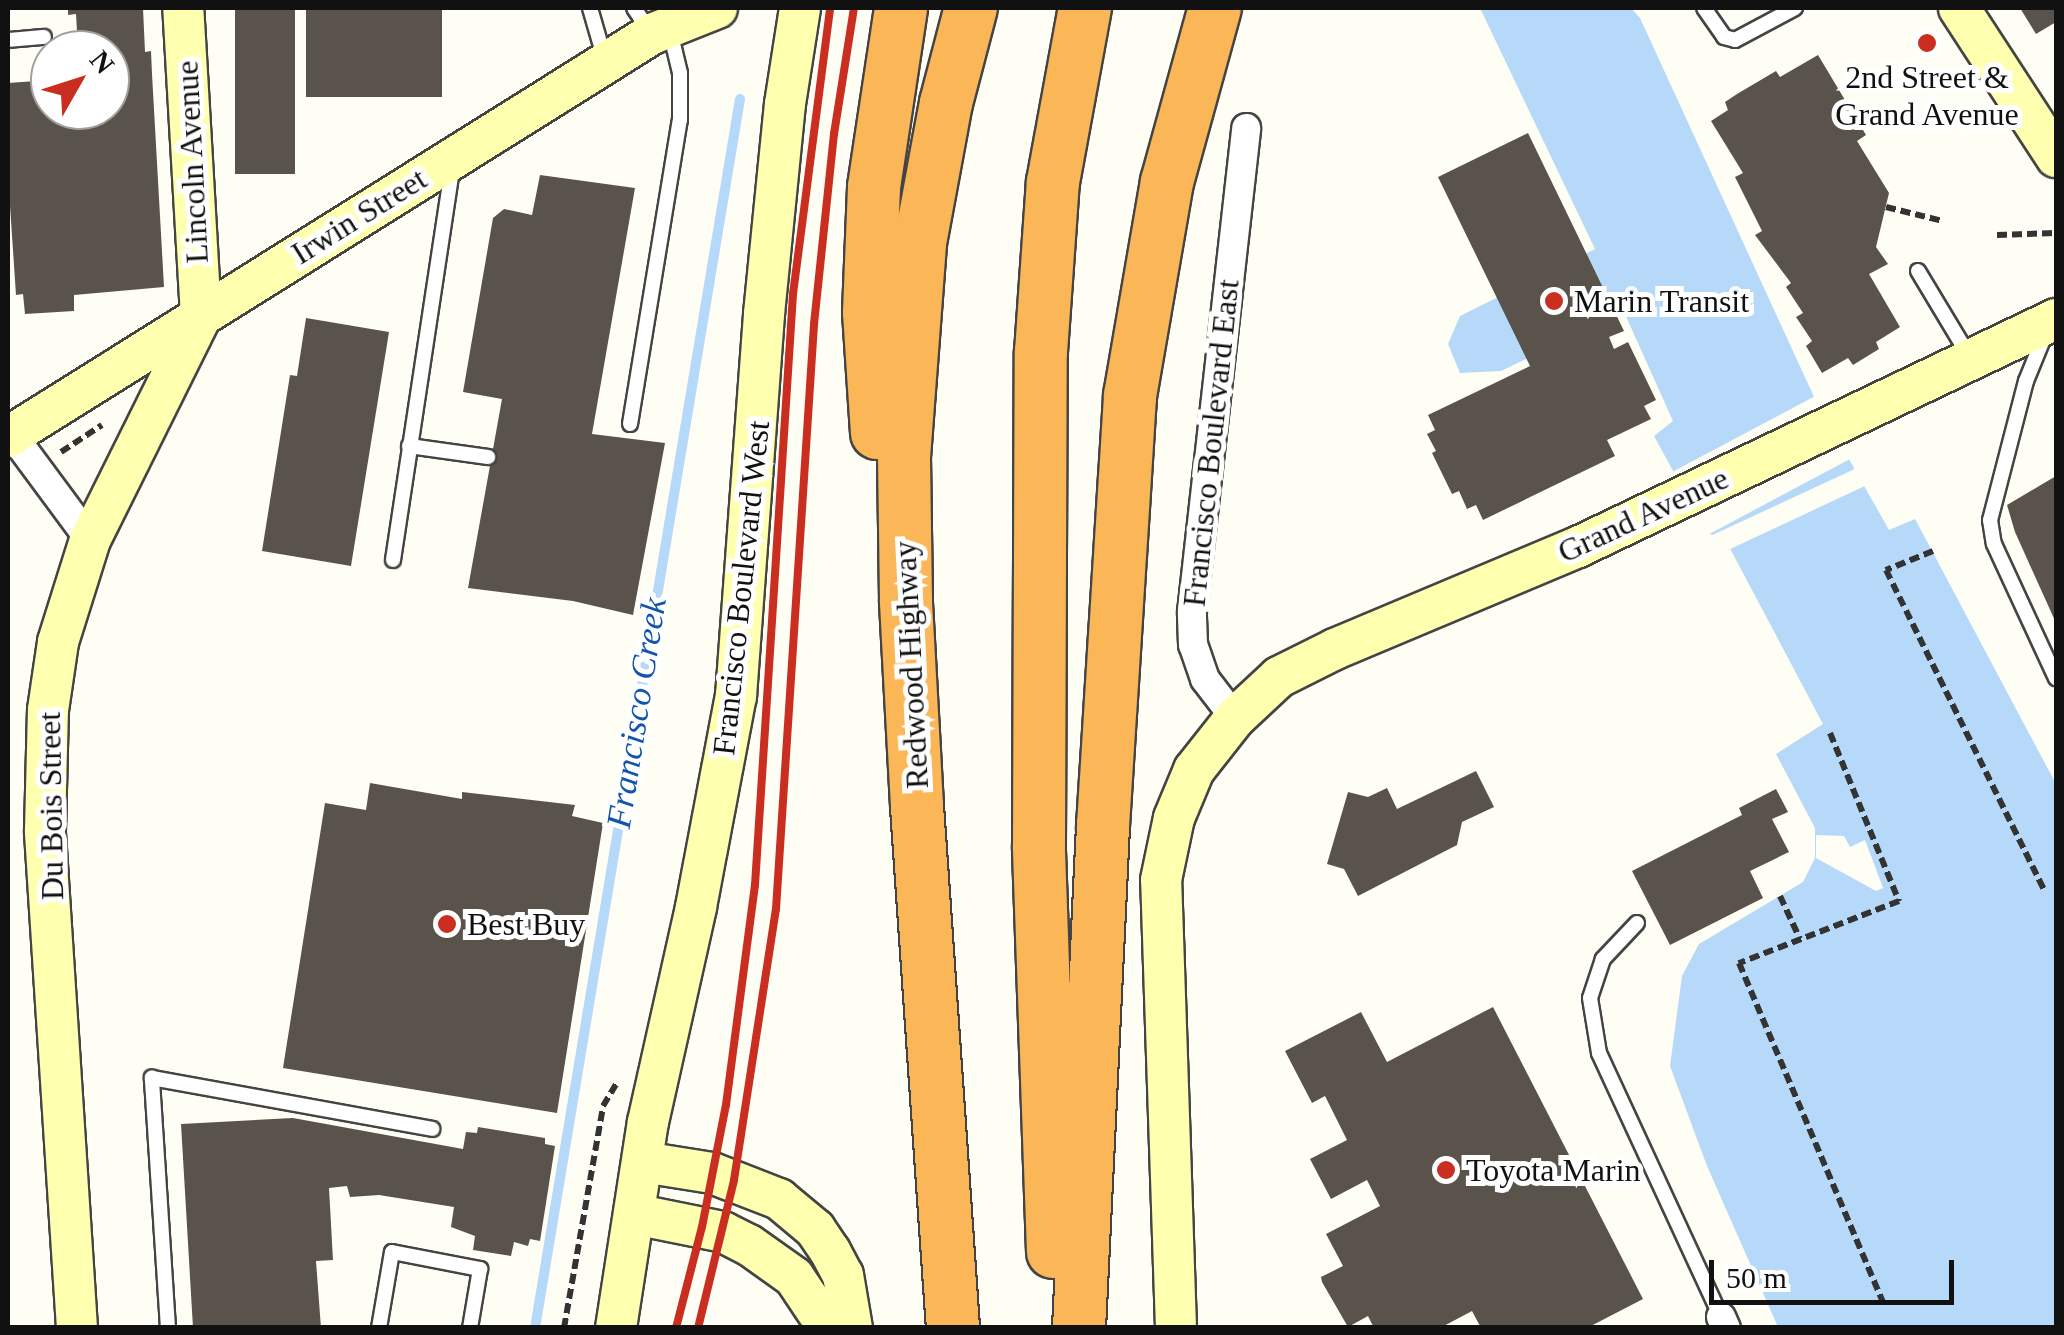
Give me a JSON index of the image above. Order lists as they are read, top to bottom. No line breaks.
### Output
{"streets":{"highway":["Redwood Highway"],"street":["Lincoln Avenue","Irwin Street","Francisco Boulevard East","Grand Avenue","Francisco Boulevard West","Du Bois Street"]},"crossings":[["Lincoln Avenue","Irwin Street"],["Lincoln Avenue","Du Bois Street"],["Irwin Street","Du Bois Street"],["Francisco Boulevard East","Grand Avenue"]],"water":["Francisco Creek"],"places":["2nd Street & Grand Avenue","Marin Transit","Best Buy","Toyota Marin"],"scale_bar":"50 m","north":"top right"}
